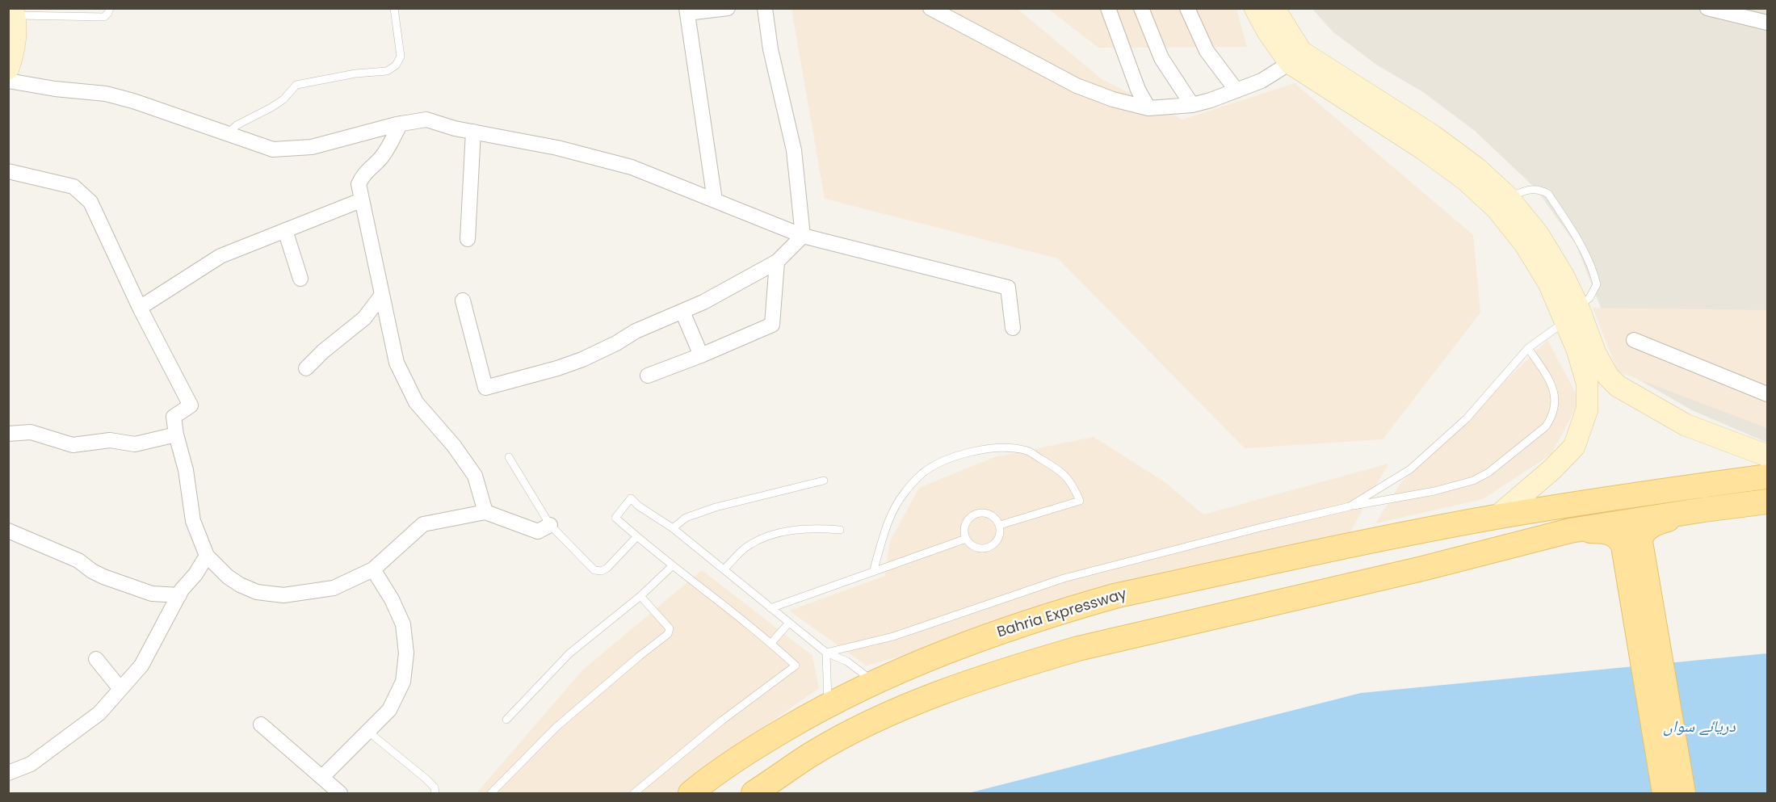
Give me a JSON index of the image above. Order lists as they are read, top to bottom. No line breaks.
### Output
{"streets":{"main road":["Bahria Expressway"]},"water":["دریائے سواں"]}
